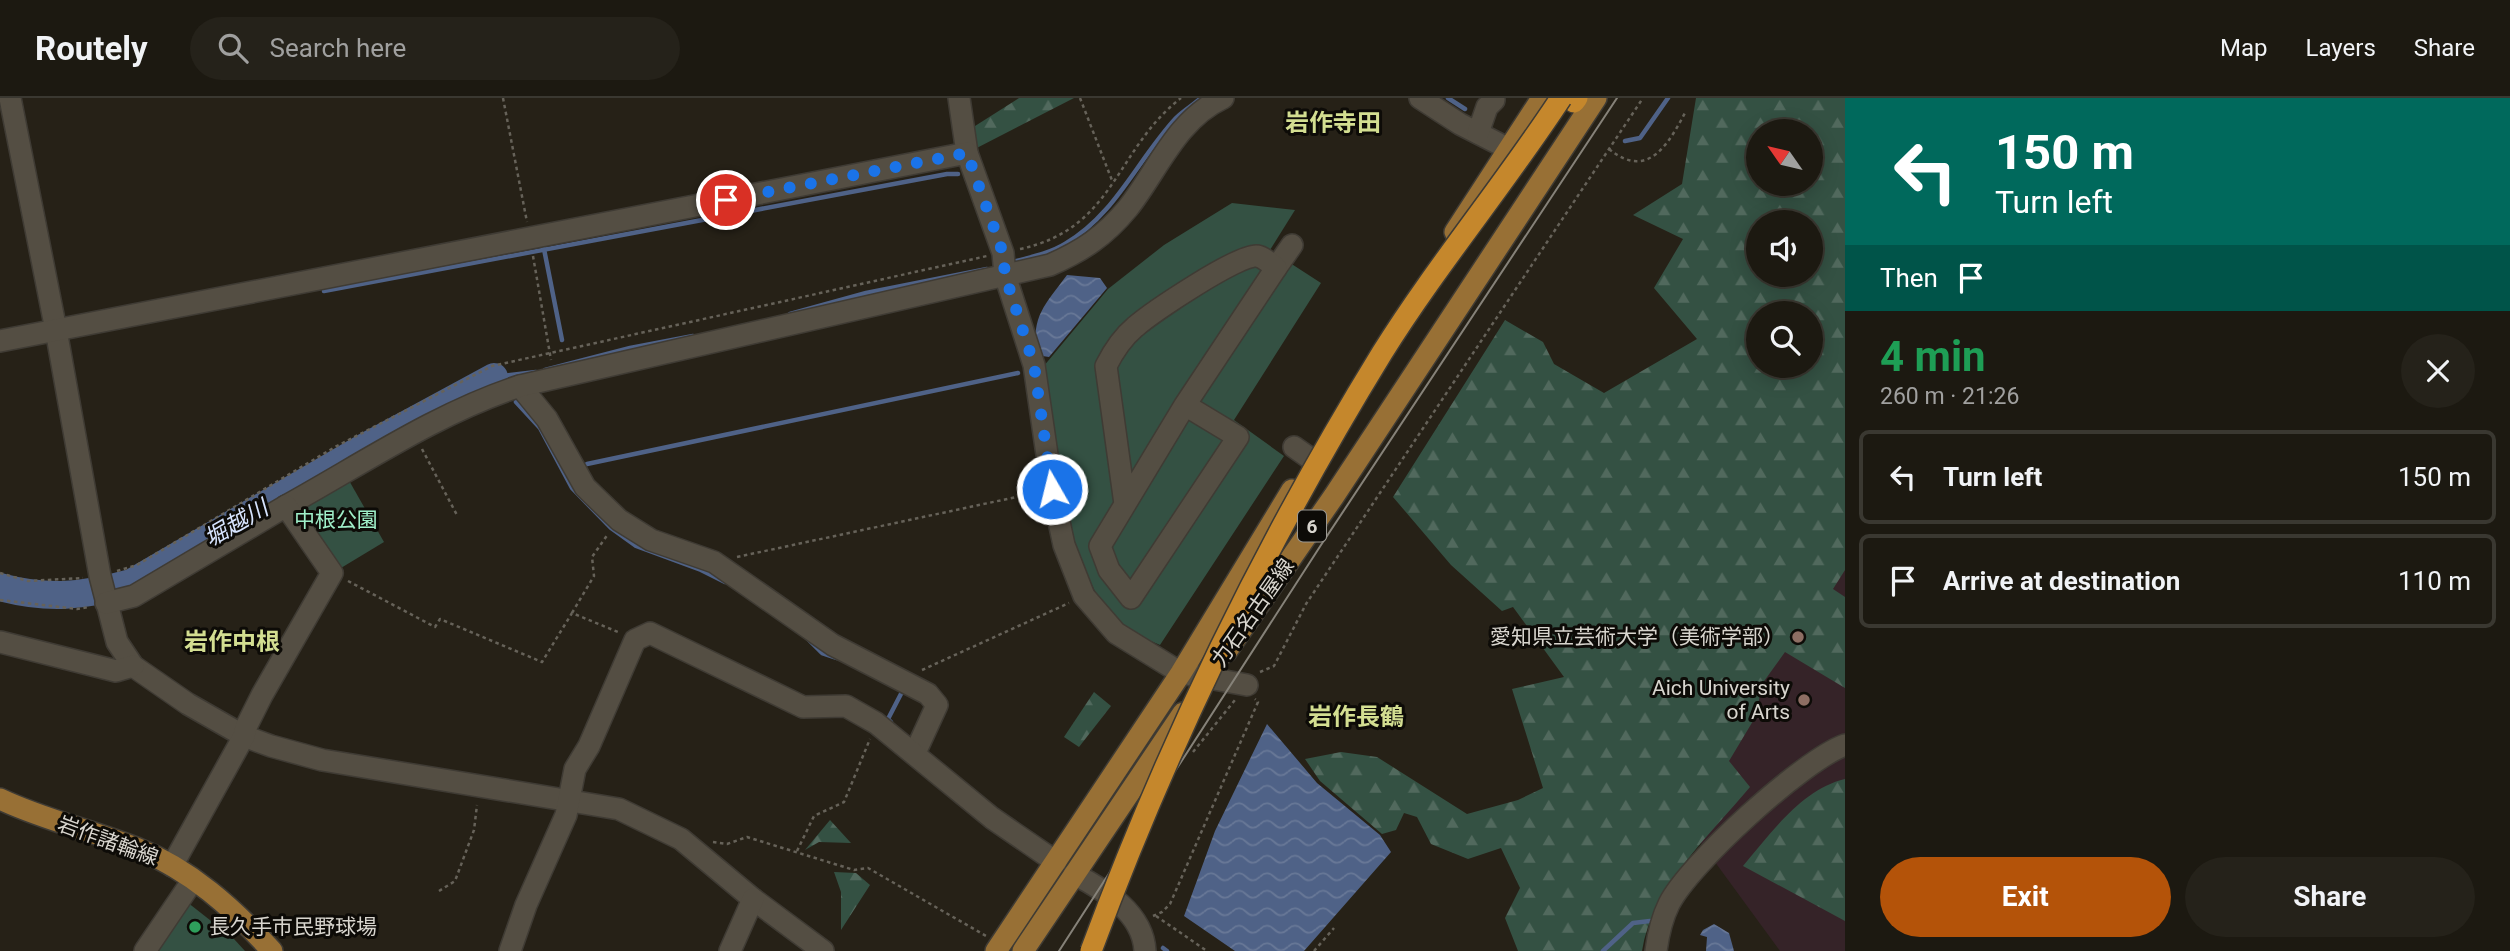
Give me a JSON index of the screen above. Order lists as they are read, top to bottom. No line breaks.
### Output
{"streets":{"main road":["6","力石名古屋線","岩作諸輪線"]},"districts":["岩作寺田","岩作中根","岩作長鶴"],"water":["堀越川"],"parks":["中根公園"],"places":["愛知県立芸術大学（美術学部）","Aich University of Arts","長久手市民野球場"],"north":"top left","page":{"header":"Routely","search":"Search here","nav":["Map","Layers","Share"],"turn":["150 m","Turn left"],"then":"Then","heading":["4 min","260 m · 21:26"],"list":[{"name":"Turn left","value":"150 m"},{"name":"Arrive at destination","value":"110 m"}],"buttons":["Exit","Share"]}}
